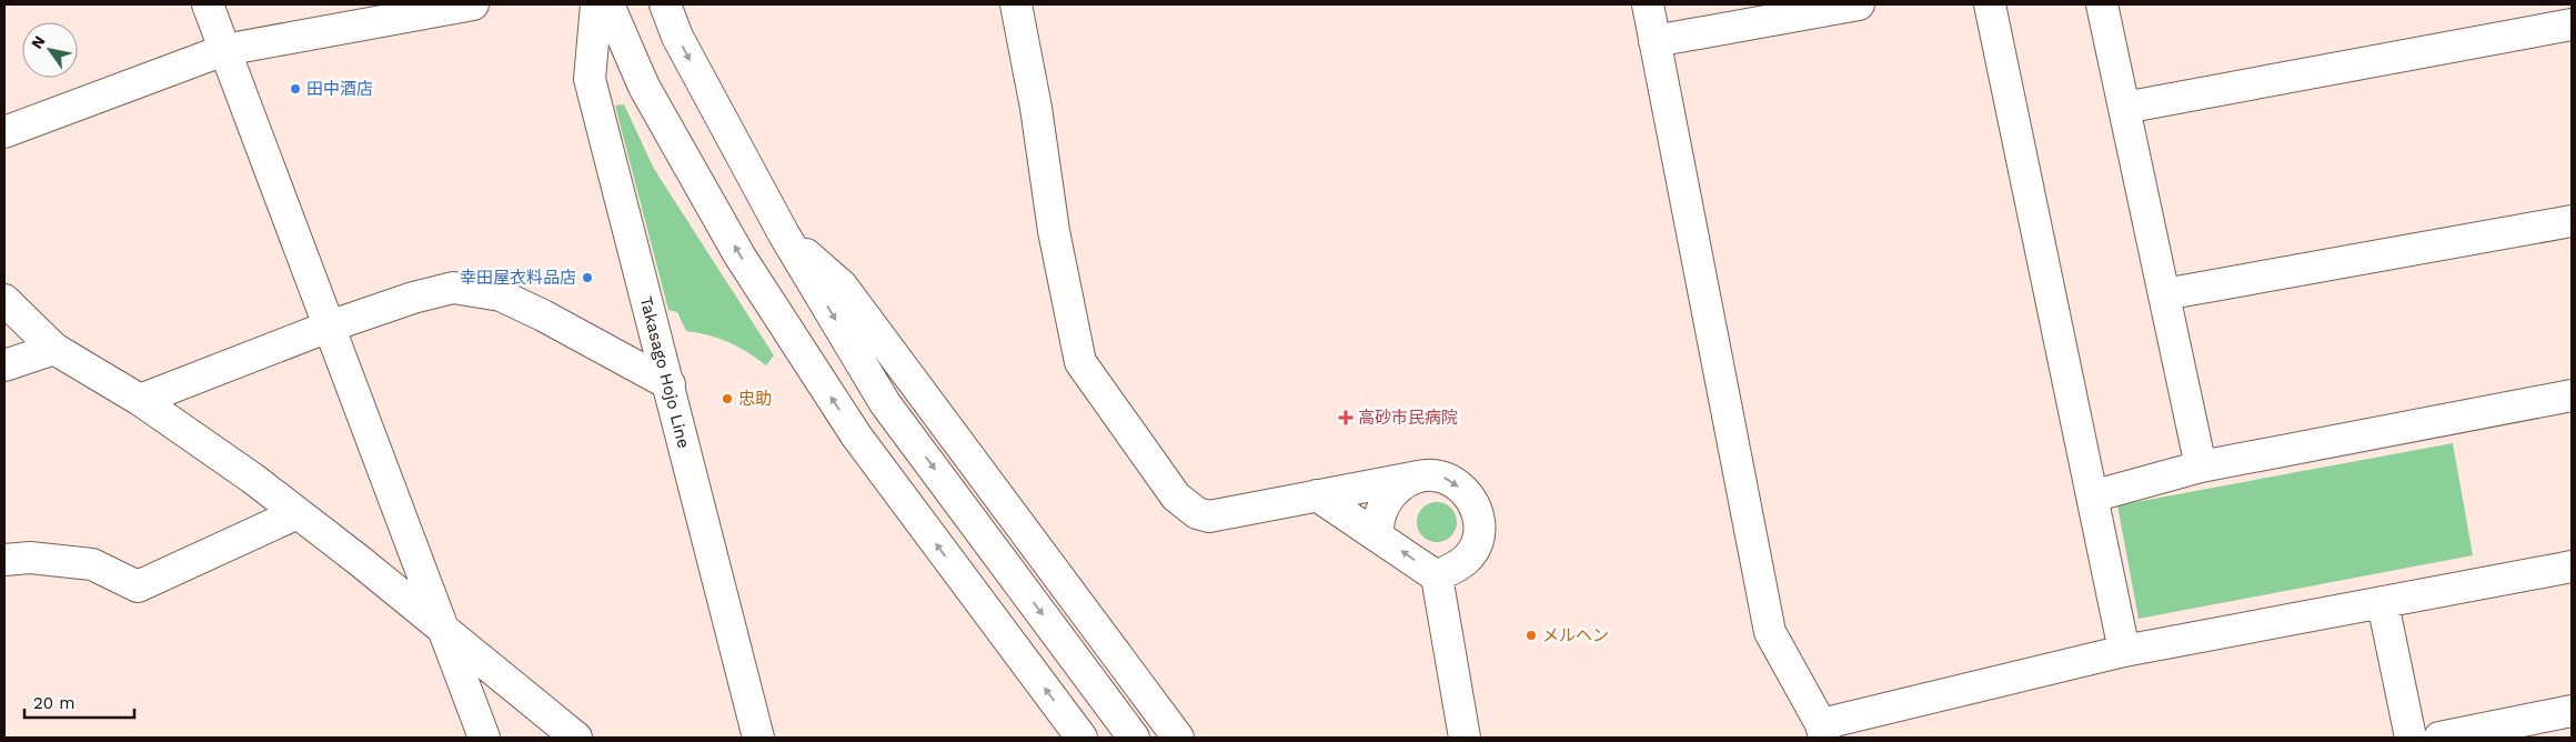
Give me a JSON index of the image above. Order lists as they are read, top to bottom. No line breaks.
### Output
{"streets":{"street":["Takasago Hojo Line"]},"places":{"other":["田中酒店","幸田屋衣料品店","忠助","メルヘン"],"health":["高砂市民病院"]},"scale_bar":"20 m","north":"top left"}
